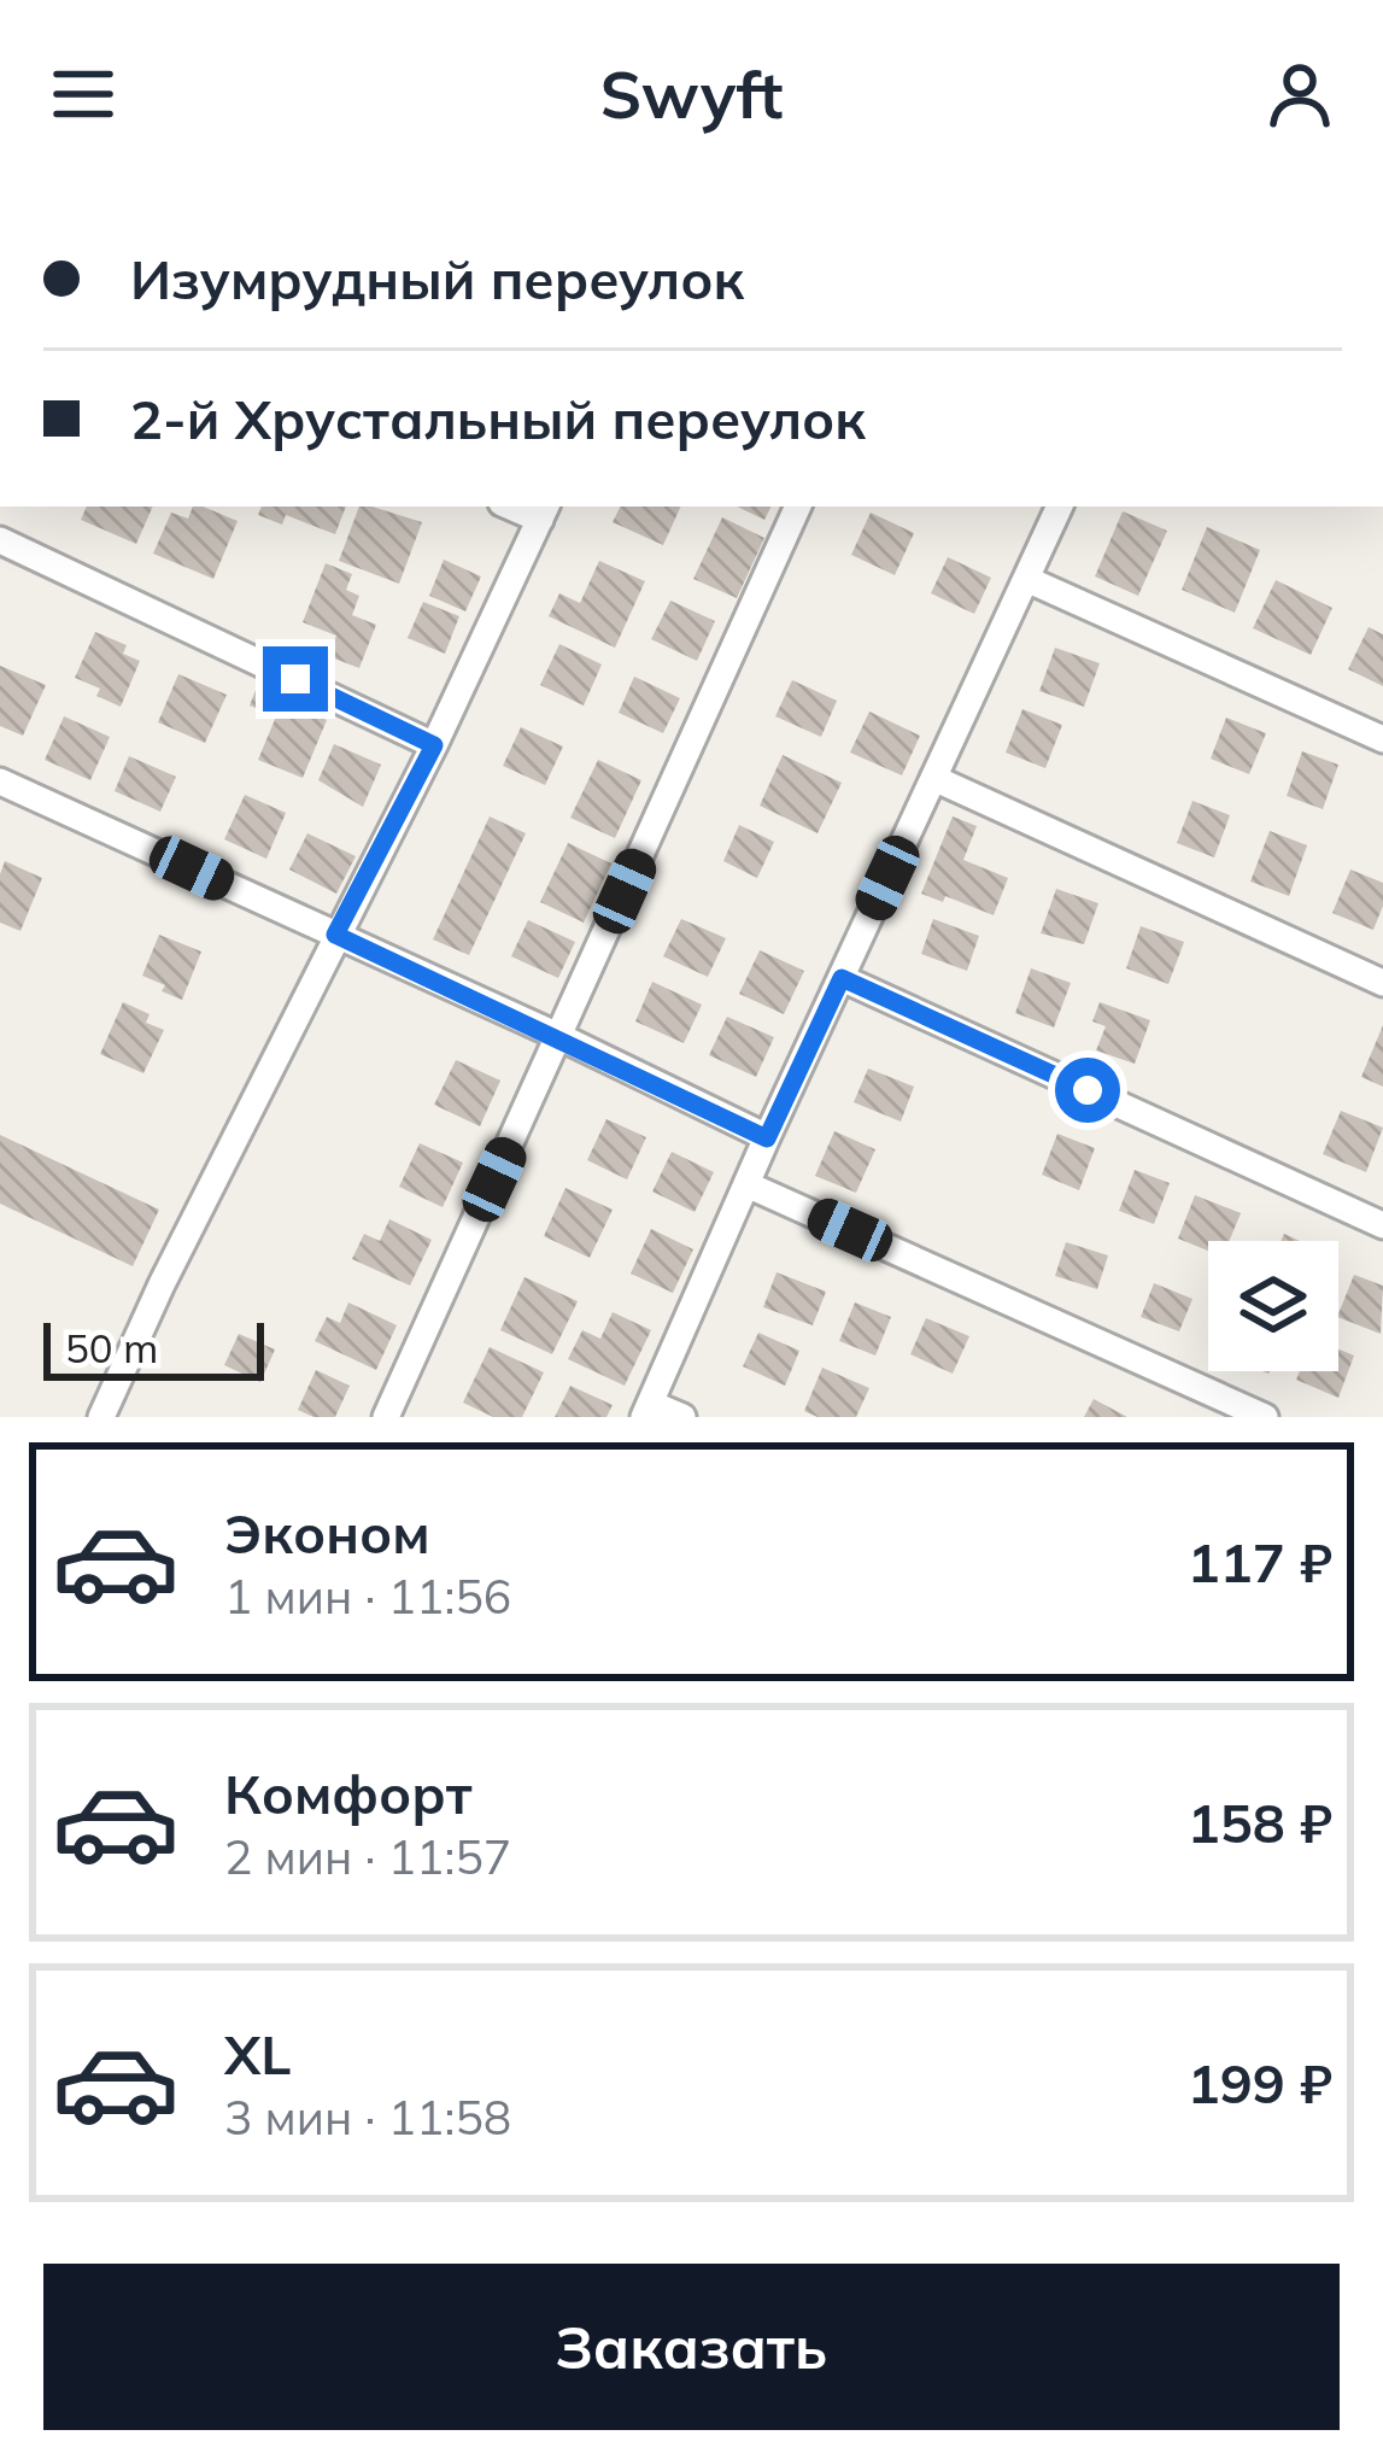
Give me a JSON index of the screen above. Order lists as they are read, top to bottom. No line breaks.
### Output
{"scale_bar":"50 m","page":{"header":"Swyft","banner":["Изумрудный переулок","2-й Хрустальный переулок"],"scale":"50 m","list":[{"name":"Эконом","note":"1 мин · 11:56","value":"117 ₽"},{"name":"Комфорт","note":"2 мин · 11:57","value":"158 ₽"},{"name":"XL","note":"3 мин · 11:58","value":"199 ₽"}],"buttons":"Заказать"}}
